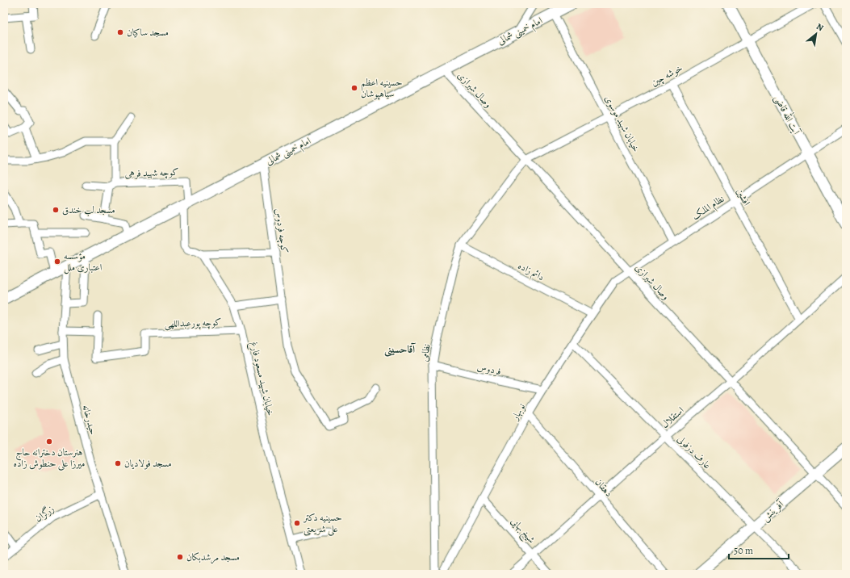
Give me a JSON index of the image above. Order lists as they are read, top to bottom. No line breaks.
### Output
{"streets":{"main road":["امام خمینی شمالی","آیت الله قاضی","آفرینش"],"street":["خوشه چین","وصال شیرازی","خیابان شهید موسوی","کوچه شهید فرهی","افشین","نظام الملک","کوچه فردوس","دائم زاده","کوچه پورعبداللهی","نظامی","فردوس","خیابان شهید مسعود فارغ","نوبهار","استقلال","حیدرخانه","عارف دزفولی","دهقان","زرگران","شیخ بهایی"]},"crossings":[["امام خمینی شمالی","وصال شیرازی"],["امام خمینی شمالی","خیابان شهید موسوی"],["امام خمینی شمالی","کوچه شهید فرهی"],["امام خمینی شمالی","کوچه فردوس"],["امام خمینی شمالی","حیدرخانه"],["خوشه چین","وصال شیرازی"],["خوشه چین","آیت الله قاضی"],["خوشه چین","خیابان شهید موسوی"],["خوشه چین","افشین"],["خوشه چین","نظامی"],["وصال شیرازی","نظام الملک"],["وصال شیرازی","نظامی"],["وصال شیرازی","نوبهار"],["وصال شیرازی","استقلال"],["وصال شیرازی","آفرینش"],["آیت الله قاضی","نظام الملک"],["خیابان شهید موسوی","نظام الملک"],["افشین","نظام الملک"],["افشین","استقلال"],["نظام الملک","نوبهار"],["دائم زاده","نظامی"],["دائم زاده","نوبهار"],["کوچه پورعبداللهی","خیابان شهید مسعود فارغ"],["نظامی","فردوس"],["فردوس","نوبهار"],["نوبهار","عارف دزفولی"],["نوبهار","دهقان"],["نوبهار","شیخ بهایی"],["استقلال","عارف دزفولی"],["استقلال","دهقان"],["استقلال","شیخ بهایی"],["حیدرخانه","زرگران"],["عارف دزفولی","آفرینش"]],"districts":["آقاحسینی"],"places":["مسجد ساکیان","حسینیه اعظم سیاهپوشان","مسجد لب خندق","مؤسسه اعتباری ملل","هنرستان دخترانه حاج میرزا علی حنطوش زاده","مسجد فولادیان","حسینیه دکتر علی شریعتی","مسجد مرشدبکان"],"scale_bar":"50 m","north":"top right"}
